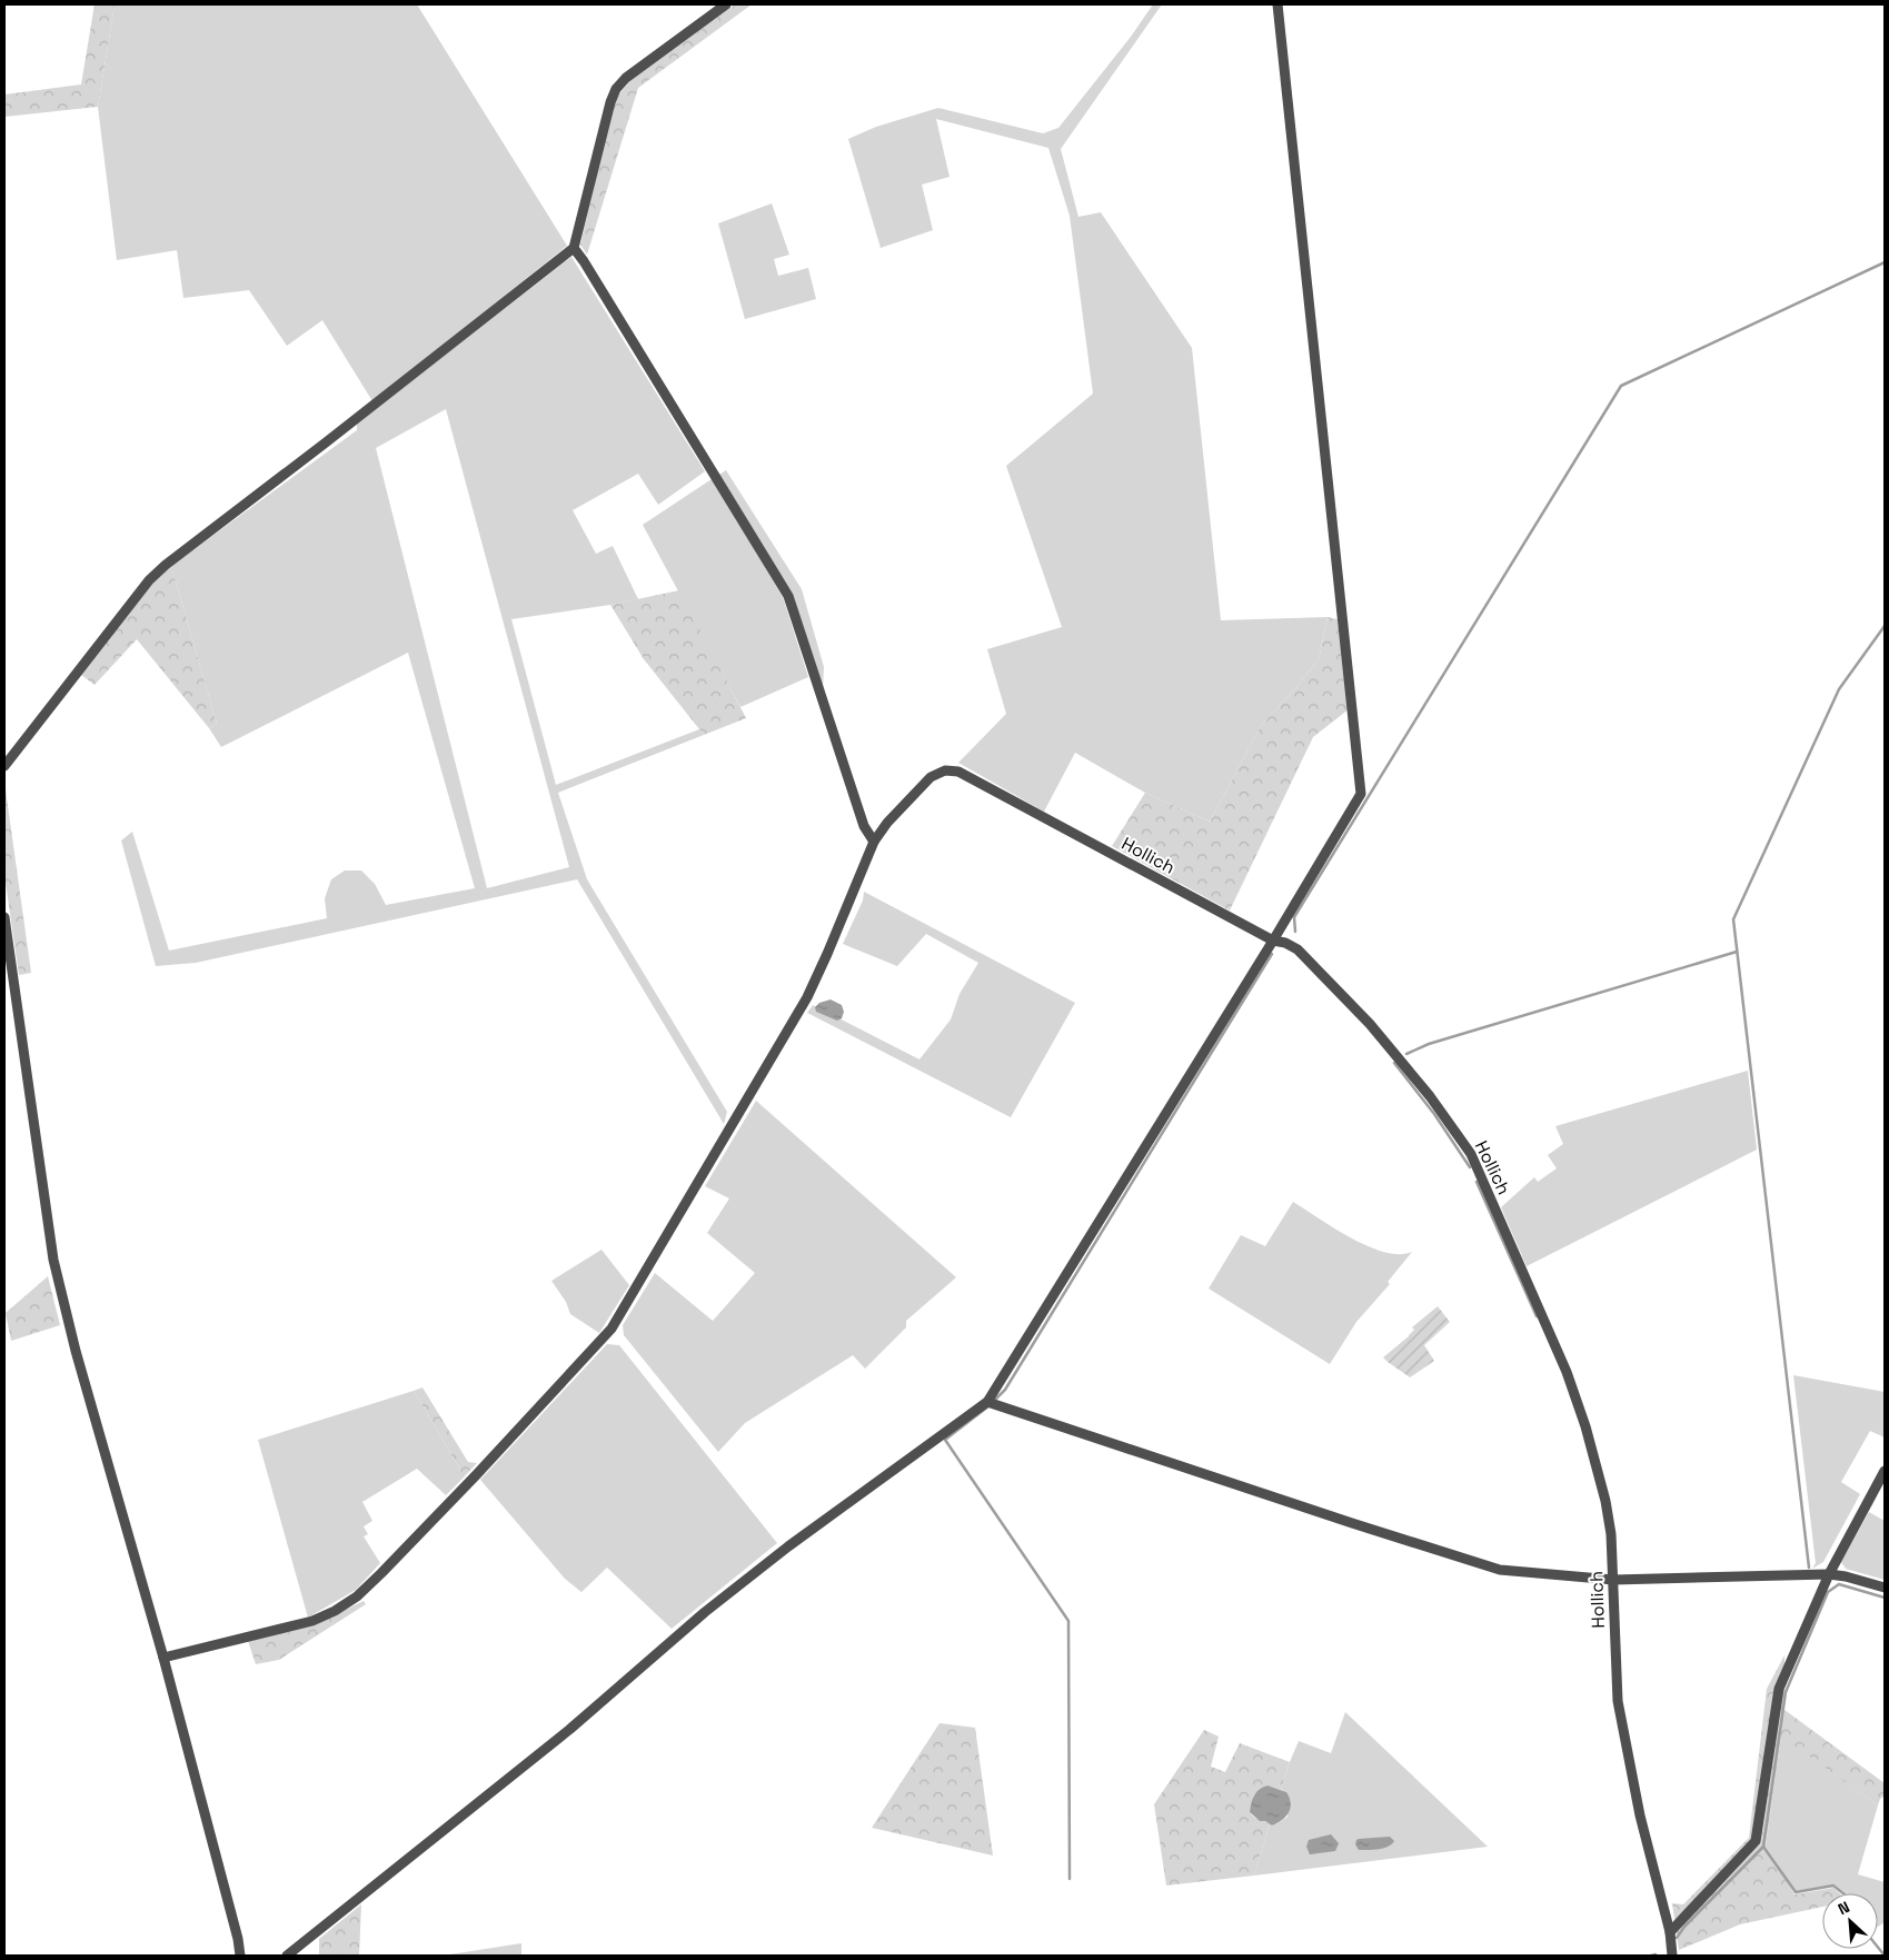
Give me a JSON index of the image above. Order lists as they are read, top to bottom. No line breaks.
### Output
{"streets":{"street":["Hollich"]},"north":"top left"}
